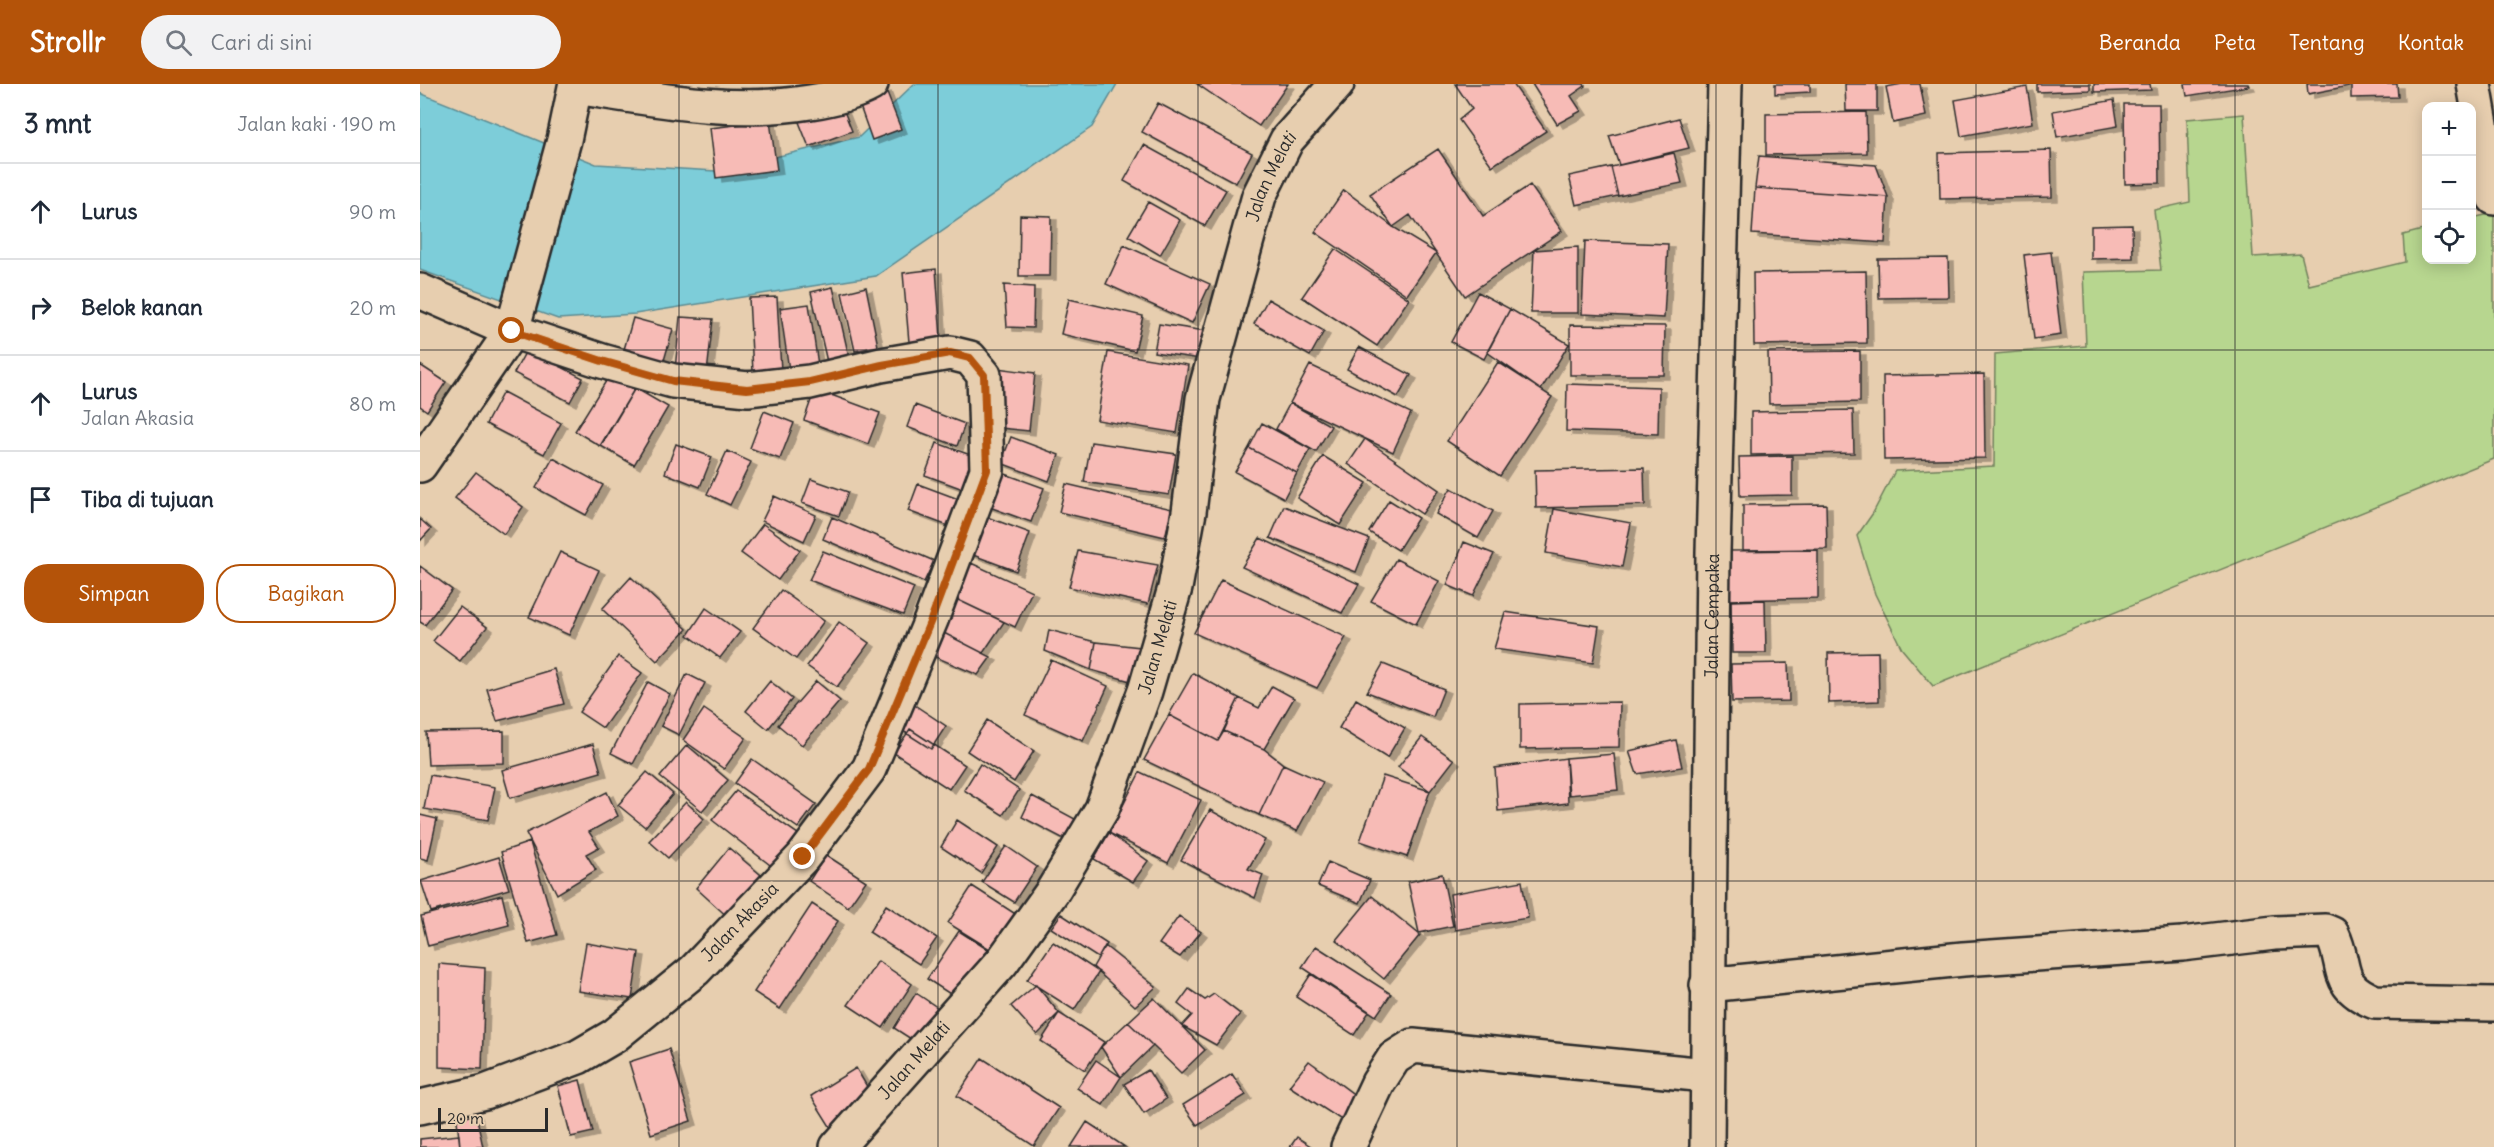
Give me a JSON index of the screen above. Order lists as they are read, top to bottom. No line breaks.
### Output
{"streets":{"street":["Jalan Melati","Jalan Cempaka","Jalan Akasia"]},"scale_bar":"20 m","page":{"header":"Strollr","search":"Cari di sini","nav":["Beranda","Peta","Tentang","Kontak"],"heading":["3 mnt","Jalan kaki · 190 m"],"map_buttons":["+","−"],"list":[["Lurus","90 m"],["Belok kanan","20 m"],["Lurus","Jalan Akasia","80 m"],"Tiba di tujuan"],"buttons":["Simpan","Bagikan"],"scale":"20 m"}}
